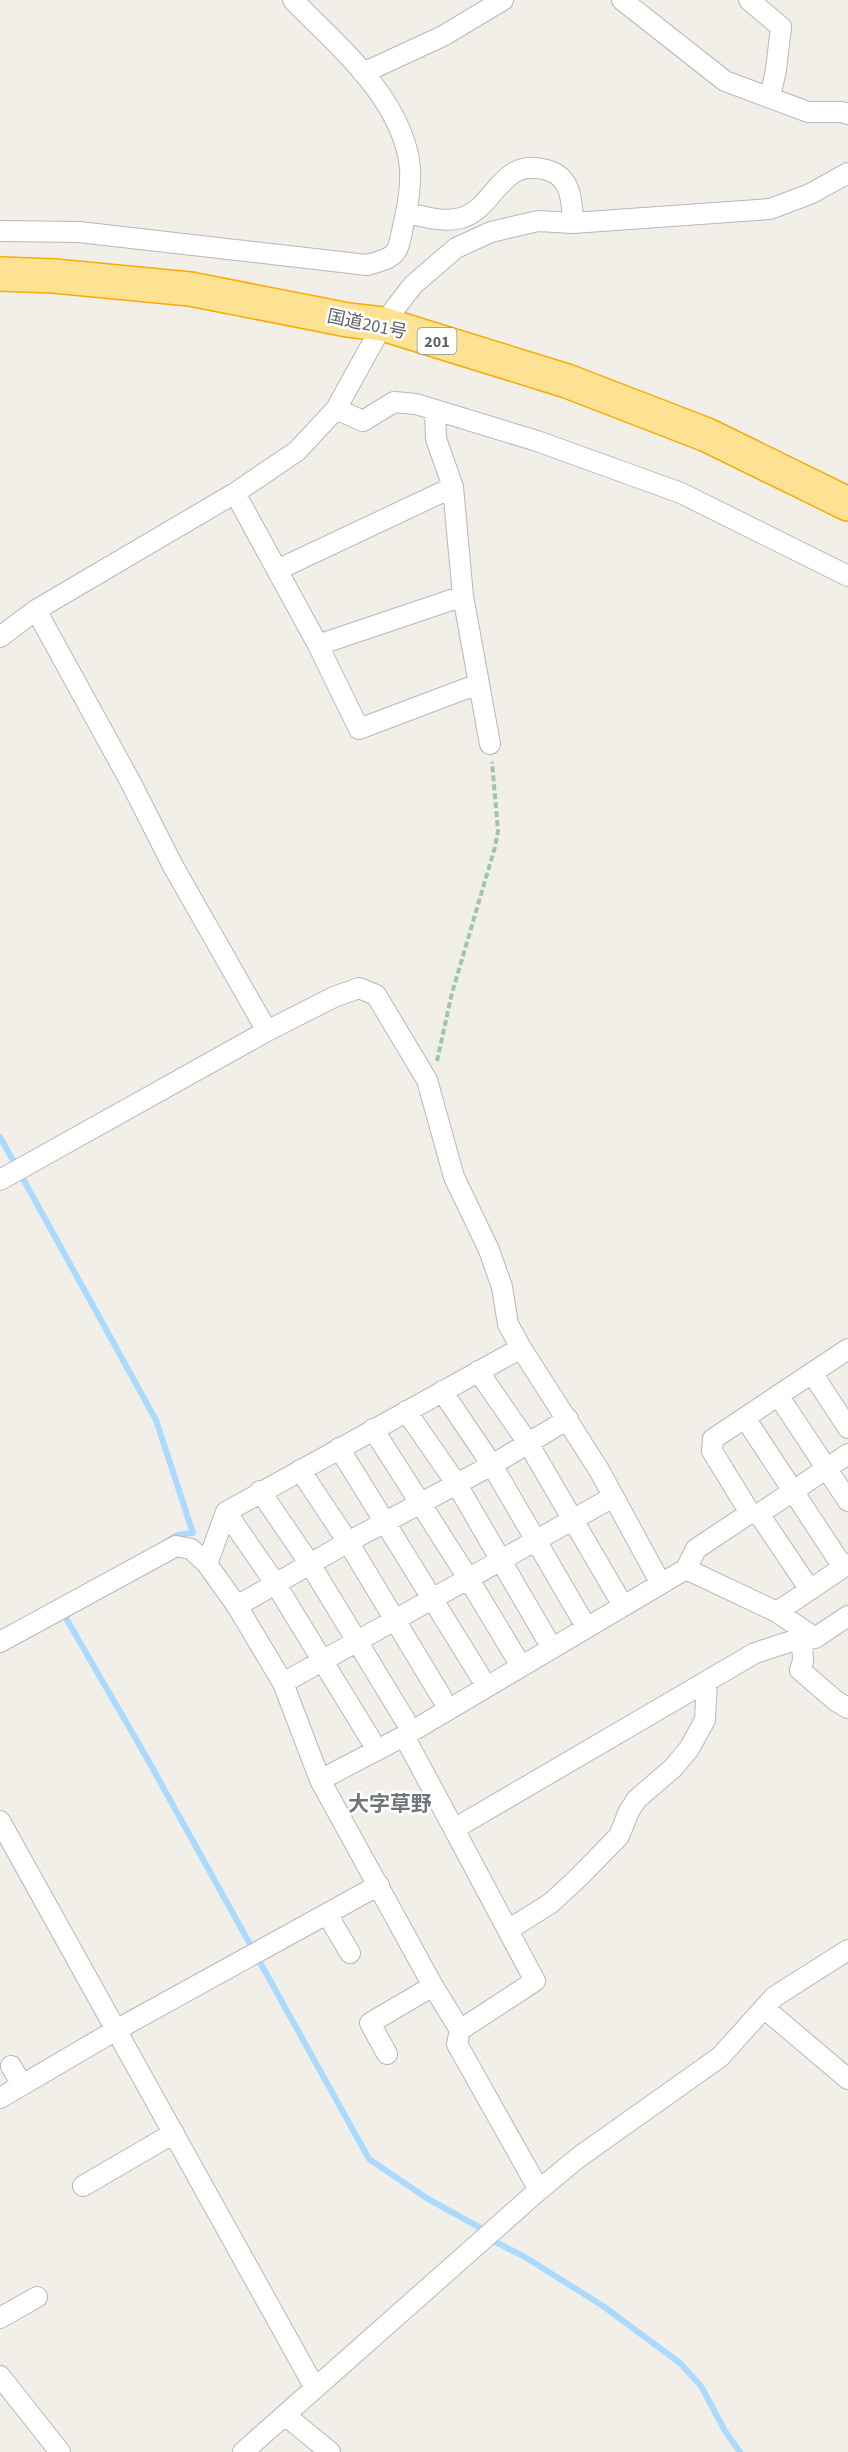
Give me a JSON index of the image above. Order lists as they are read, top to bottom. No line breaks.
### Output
{"streets":{"highway":["国道201号","201"]},"districts":["大字草野"]}
